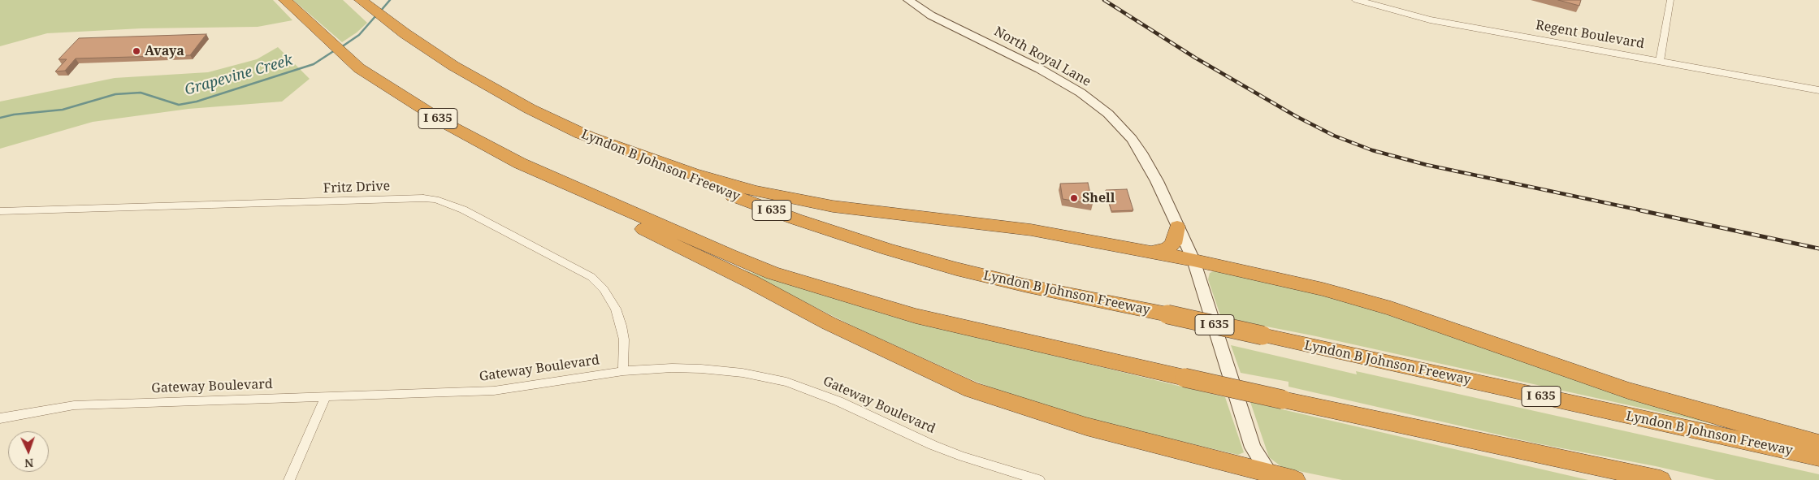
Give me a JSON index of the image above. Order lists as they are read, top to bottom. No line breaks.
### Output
{"streets":{"highway":["I 635","Lyndon B Johnson Freeway"],"main road":["North Royal Lane"],"street":["Regent Boulevard","Fritz Drive","Gateway Boulevard"]},"crossings":[["Fritz Drive","Gateway Boulevard"]],"water":["Grapevine Creek"],"places":["Avaya","Shell"],"north":"bottom"}
